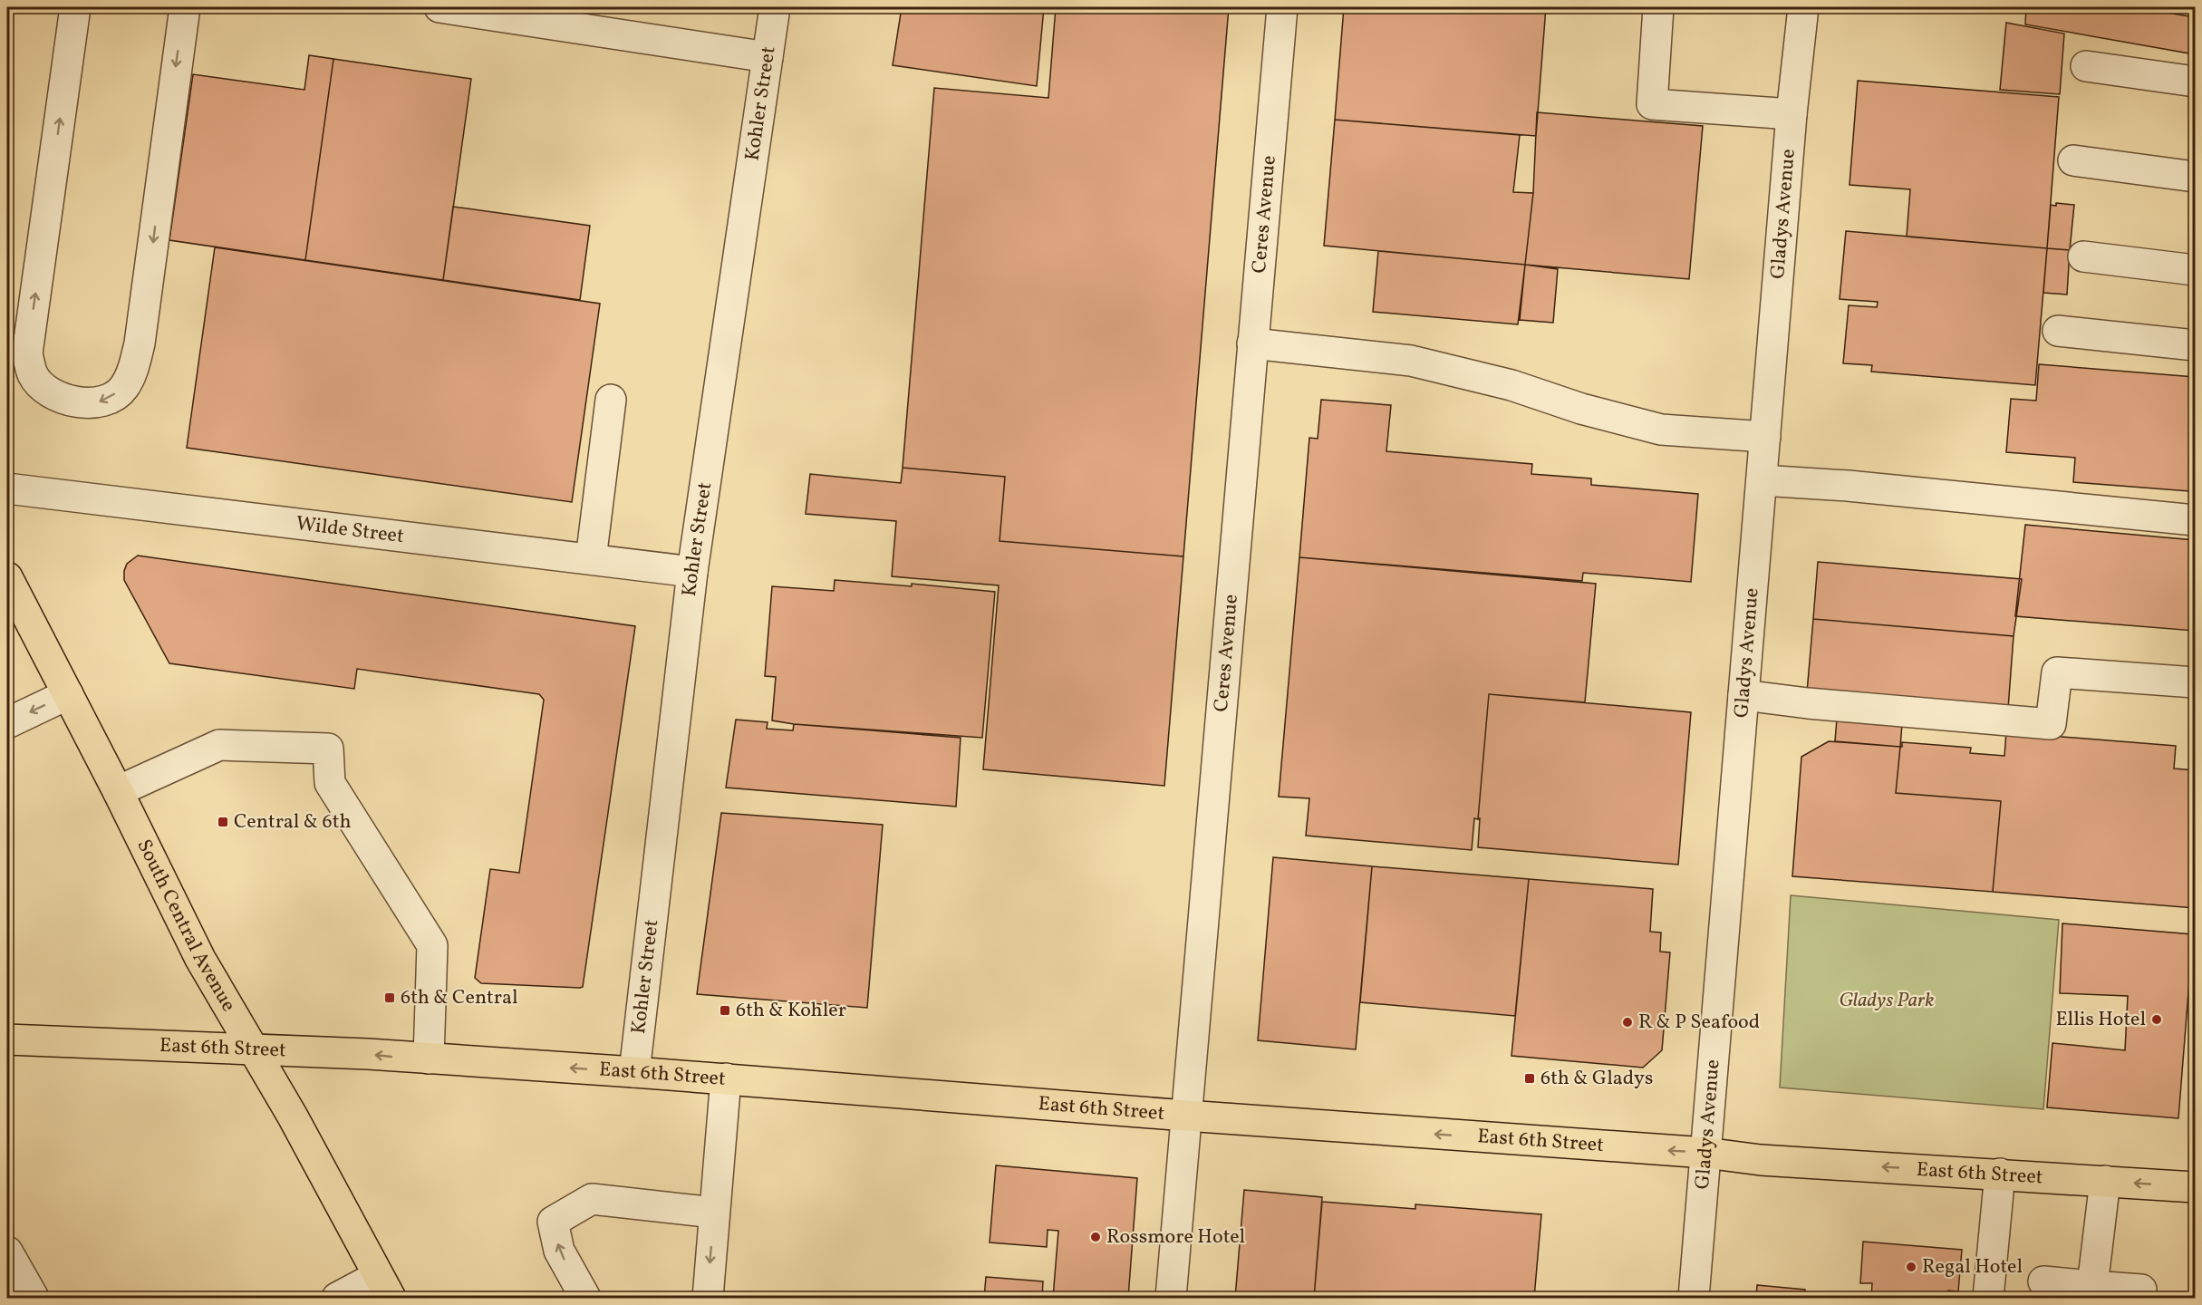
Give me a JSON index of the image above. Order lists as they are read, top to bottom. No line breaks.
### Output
{"streets":{"main road":["South Central Avenue","East 6th Street"],"street":["Kohler Street","Ceres Avenue","Gladys Avenue","Wilde Street"]},"crossings":[["Kohler Street","Wilde Street"],["Kohler Street","East 6th Street"],["Ceres Avenue","East 6th Street"],["Gladys Avenue","East 6th Street"],["South Central Avenue","East 6th Street"]],"one_way":["East 6th Street"],"parks":["Gladys Park"],"places":{"transit":["Central & 6th","6th & Central","6th & Kohler","6th & Gladys"],"other":["Ellis Hotel","R & P Seafood","Rossmore Hotel","Regal Hotel"]}}
